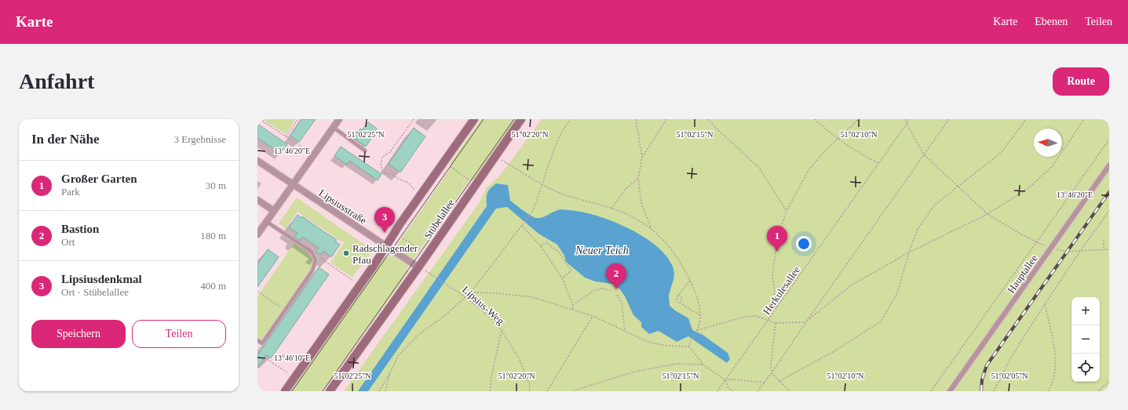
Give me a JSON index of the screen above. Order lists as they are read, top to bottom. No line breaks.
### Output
{"streets":{"main road":["Stübelallee"],"street":["Lipsiusstraße","Hauptallee"],"path":["Herkulesallee","Lipsius-Weg"]},"crossings":[["Lipsiusstraße","Stübelallee"],["Lipsiusstraße","Lipsius-Weg"],["Stübelallee","Lipsius-Weg"]],"water":["Neuer Teich"],"places":["Radschlagender Pfau"],"north":"left","page":{"header":"Karte","nav":["Karte","Ebenen","Teilen"],"buttons":["Route",["Speichern","Teilen"]],"title":"Anfahrt","heading":["In der Nähe","3 Ergebnisse"],"list":[{"mark":"1","name":"Großer Garten","note":"Park","value":"30 m"},{"mark":"2","name":"Bastion","note":"Ort","value":"180 m"},{"mark":"3","name":"Lipsiusdenkmal","note":"Ort · Stübelallee","value":"400 m"}],"pins":["3","1","2"],"map_buttons":["+","−"]},"coordinates":["51°02'25\"N","51°02'20\"N","51°02'15\"N","51°02'10\"N","13°46'20\"E","13°46'10\"E","51°02'05\"N"]}
